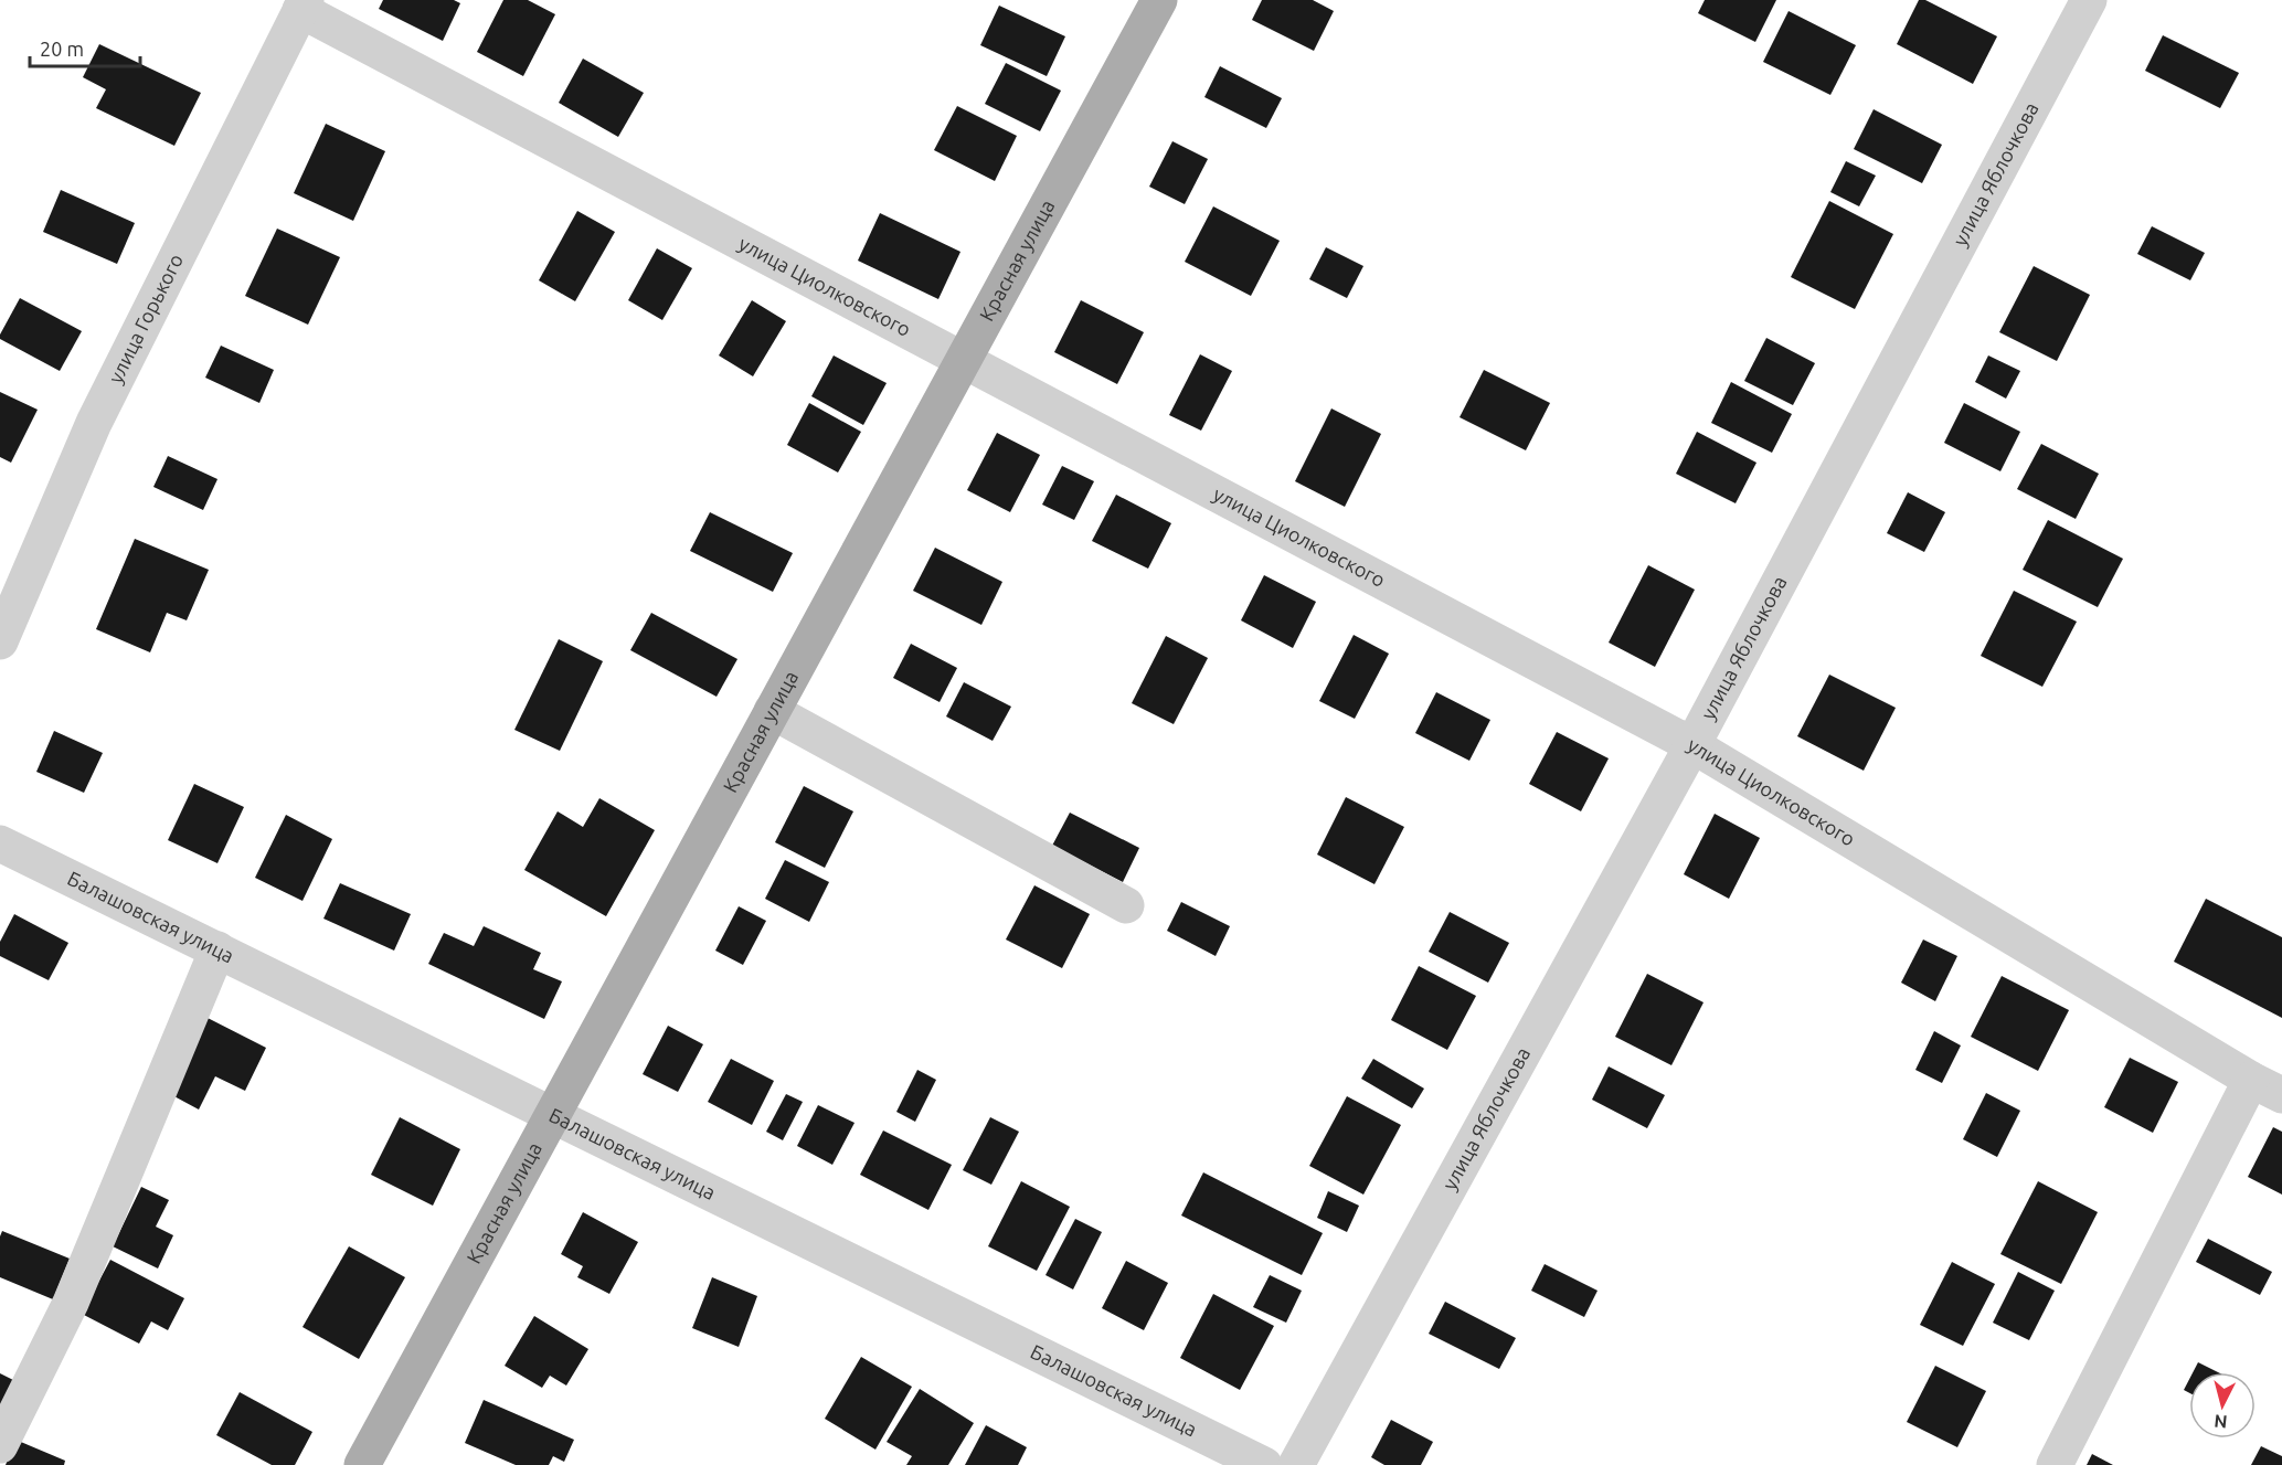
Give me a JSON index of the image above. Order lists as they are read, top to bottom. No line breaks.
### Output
{"streets":{"main road":["Красная улица"],"street":["улица Яблочкова","улица Циолковского","улица Горького","Балашовская улица"]},"crossings":[["улица Яблочкова","улица Циолковского"],["Красная улица","улица Циолковского"],["Красная улица","Балашовская улица"],["улица Циолковского","улица Горького"]],"scale_bar":"20 m","north":"bottom"}
